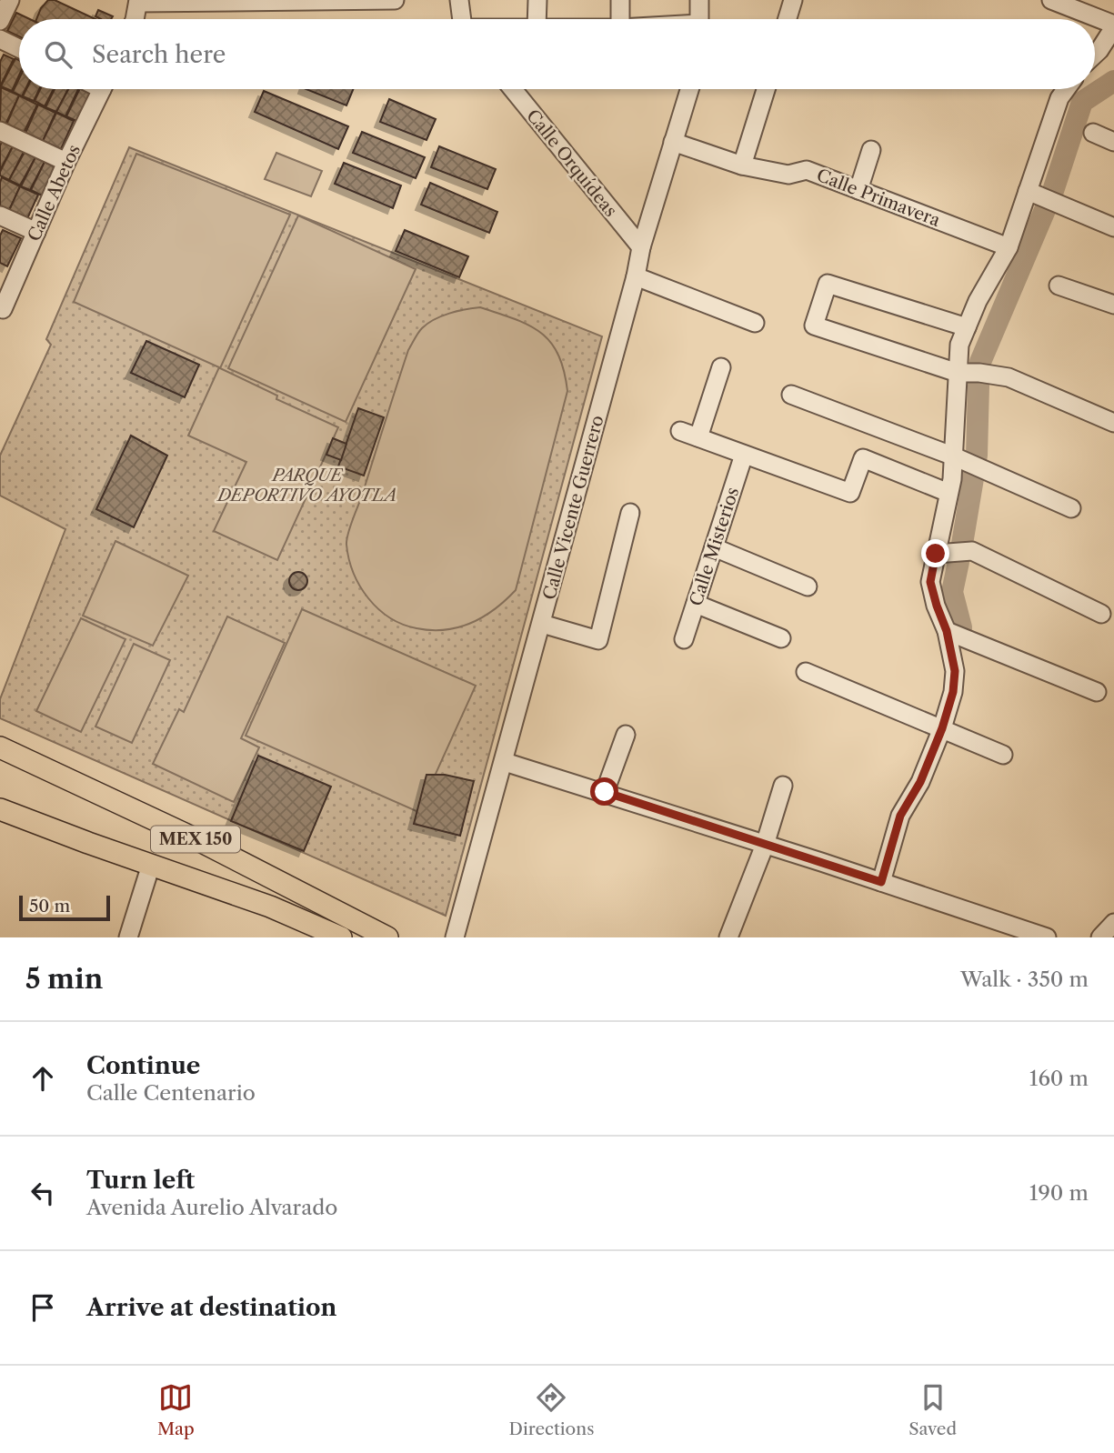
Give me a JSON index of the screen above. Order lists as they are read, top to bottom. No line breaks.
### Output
{"streets":{"main road":["MEX 150"],"street":["Calle Orquídeas","Calle Abetos","Calle Primavera","Calle Vicente Guerrero","Calle Misterios"]},"crossings":[["Calle Orquídeas","Calle Vicente Guerrero"],["Calle Primavera","Calle Vicente Guerrero"]],"parks":["PARQUE DEPORTIVO AYOTLA"],"scale_bar":"50 m","page":{"search":"Search here","scale":"50 m","heading":["5 min","Walk · 350 m"],"list":[["Continue","Calle Centenario","160 m"],["Turn left","Avenida Aurelio Alvarado","190 m"],"Arrive at destination"],"nav":["Map","Directions","Saved"]}}
